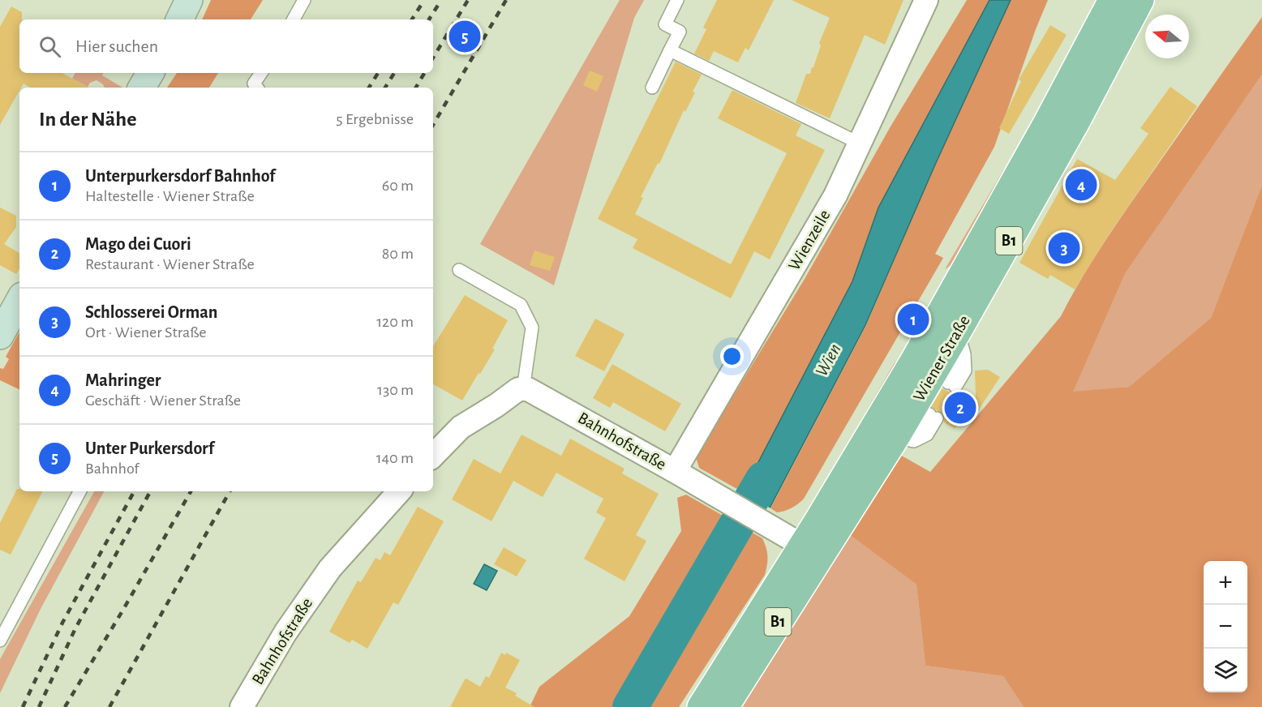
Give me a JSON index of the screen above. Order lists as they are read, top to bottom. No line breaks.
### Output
{"streets":{"main road":["B1","Wiener Straße"],"street":["Wienzeile","Bahnhofstraße"]},"crossings":[["Wienzeile","Bahnhofstraße"],["Wiener Straße","Bahnhofstraße"]],"water":["Wien"],"north":"left","page":{"pins":["5","4","3","1","2"],"search":"Hier suchen","heading":["In der Nähe","5 Ergebnisse"],"list":[{"mark":"1","name":"Unterpurkersdorf Bahnhof","note":"Haltestelle · Wiener Straße","value":"60 m"},{"mark":"2","name":"Mago dei Cuori","note":"Restaurant · Wiener Straße","value":"80 m"},{"mark":"3","name":"Schlosserei Orman","note":"Ort · Wiener Straße","value":"120 m"},{"mark":"4","name":"Mahringer","note":"Geschäft · Wiener Straße","value":"130 m"},{"mark":"5","name":"Unter Purkersdorf","note":"Bahnhof","value":"140 m"}],"map_buttons":["+","−"]}}
